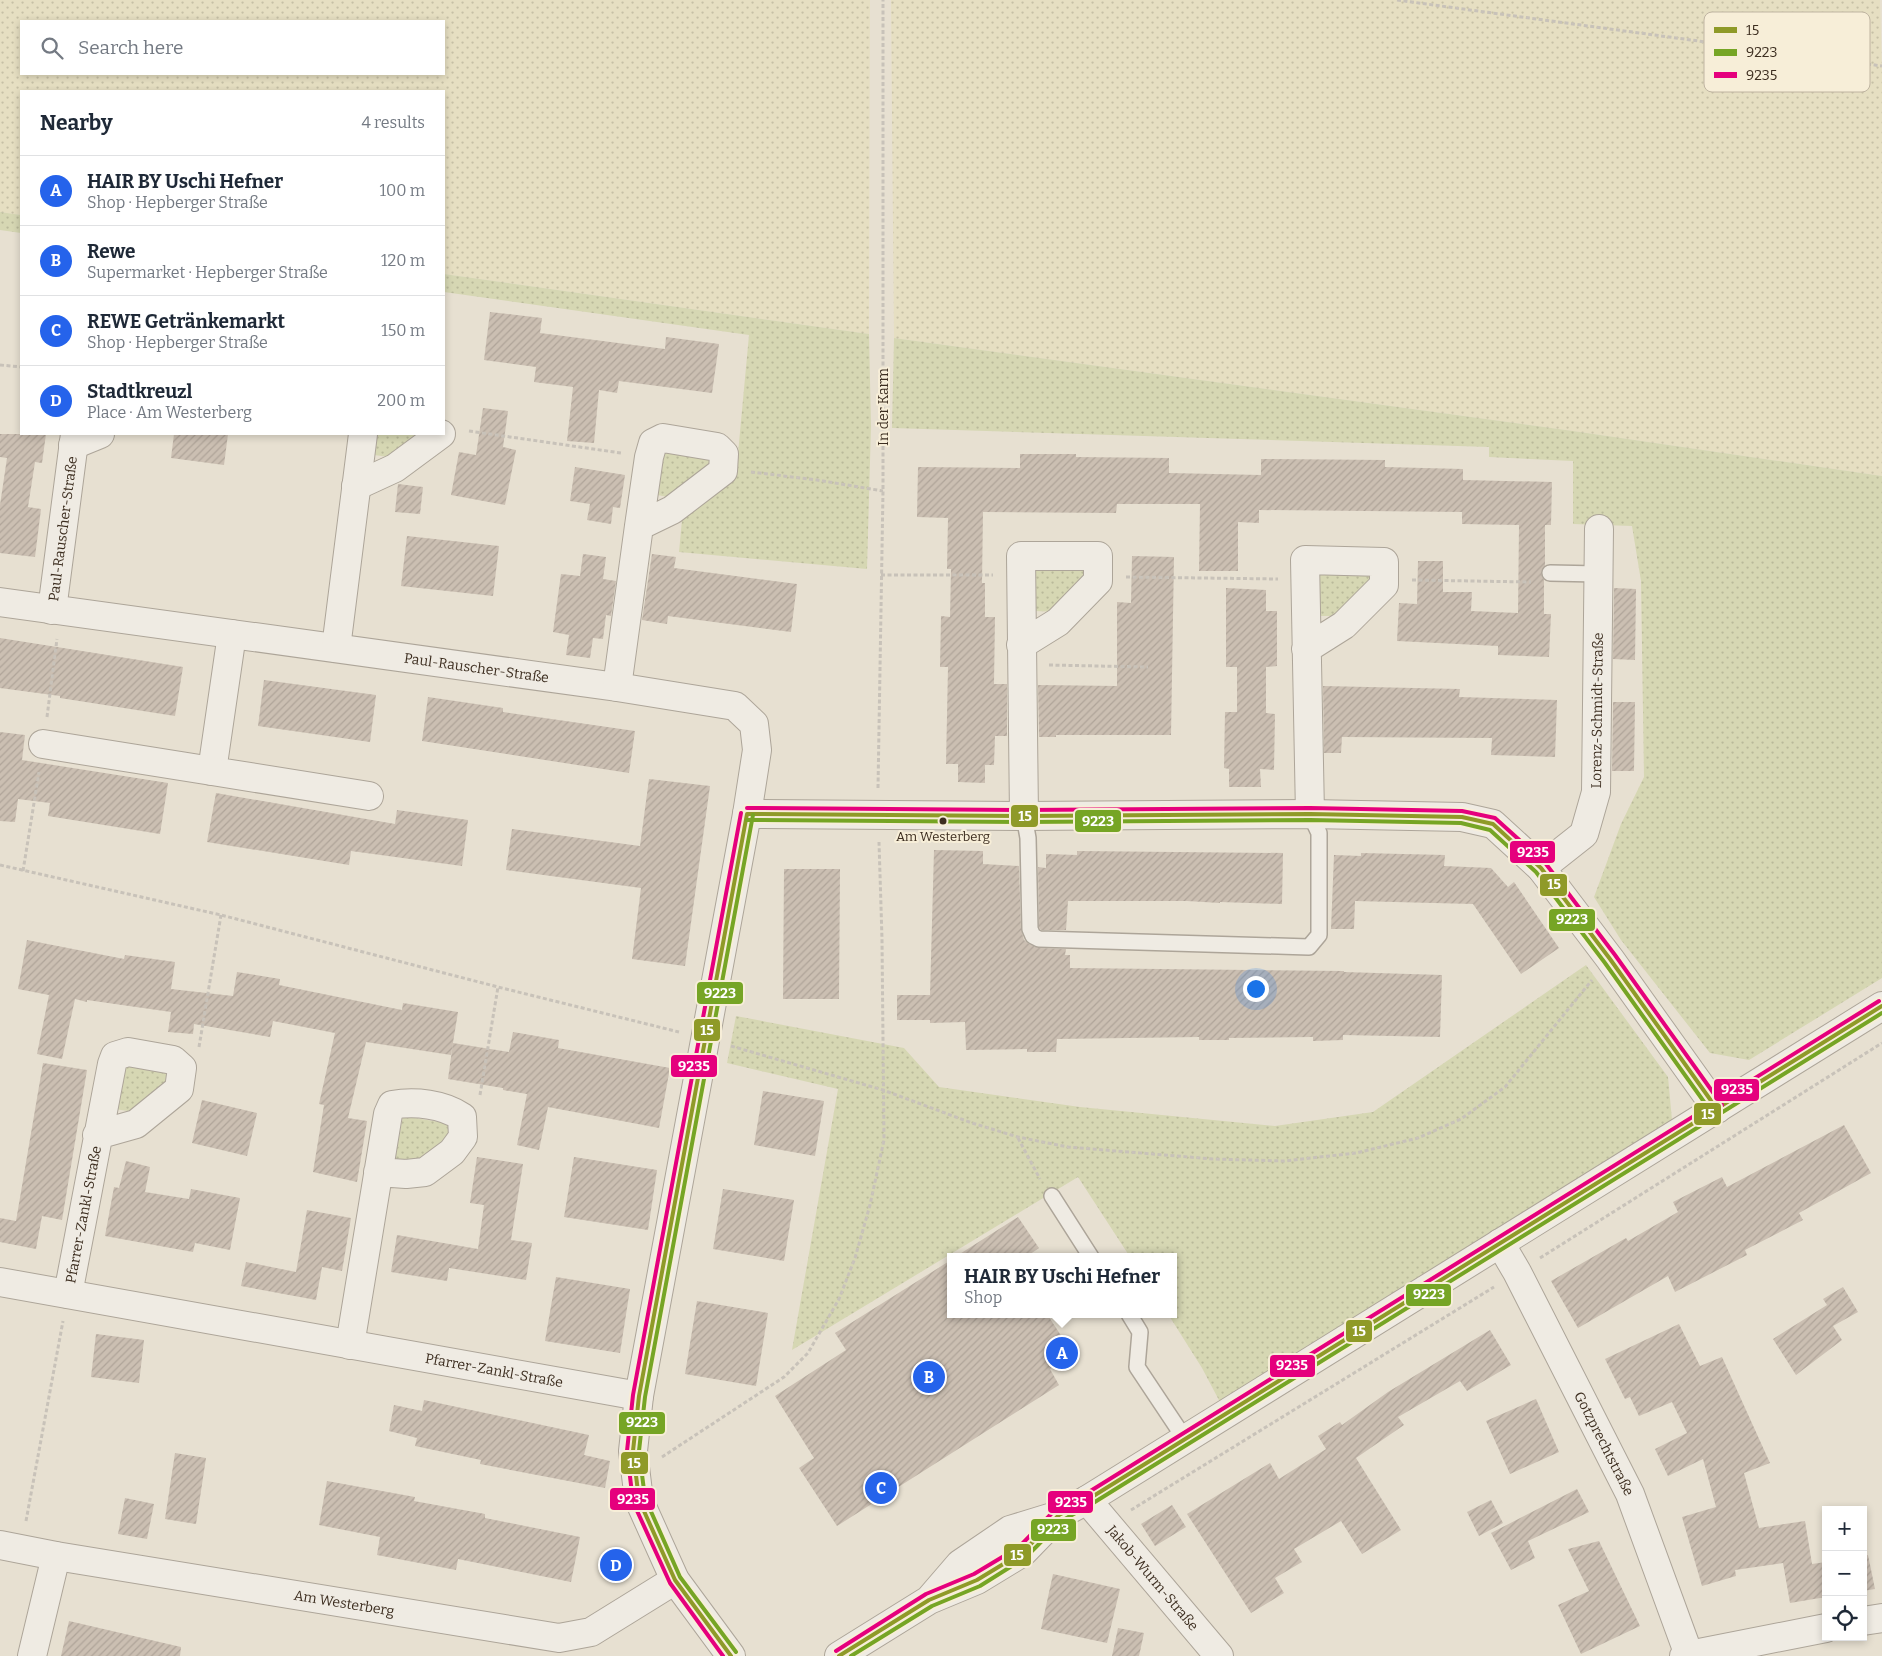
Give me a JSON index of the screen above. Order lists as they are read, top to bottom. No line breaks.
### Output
{"streets":{"street":["Paul-Rauscher-Straße","Lorenz-Schmidt-Straße","Pfarrer-Zankl-Straße","Gotzprechtstraße","Jakob-Wurm-Straße","Am Westerberg"],"path":["In der Karm"]},"places":["Am Westerberg"],"lines":["transit line 9235","transit line 15","transit line 9223"],"legend":["15","9223","9235"],"page":{"search":"Search here","heading":["Nearby","4 results"],"list":[{"mark":"A","name":"HAIR BY Uschi Hefner","note":"Shop · Hepberger Straße","value":"100 m"},{"mark":"B","name":"Rewe","note":"Supermarket · Hepberger Straße","value":"120 m"},{"mark":"C","name":"REWE Getränkemarkt","note":"Shop · Hepberger Straße","value":"150 m"},{"mark":"D","name":"Stadtkreuzl","note":"Place · Am Westerberg","value":"200 m"}],"popup":["HAIR BY Uschi Hefner","Shop"],"pins":["A","B","C","D"],"map_buttons":["+","−"]}}
